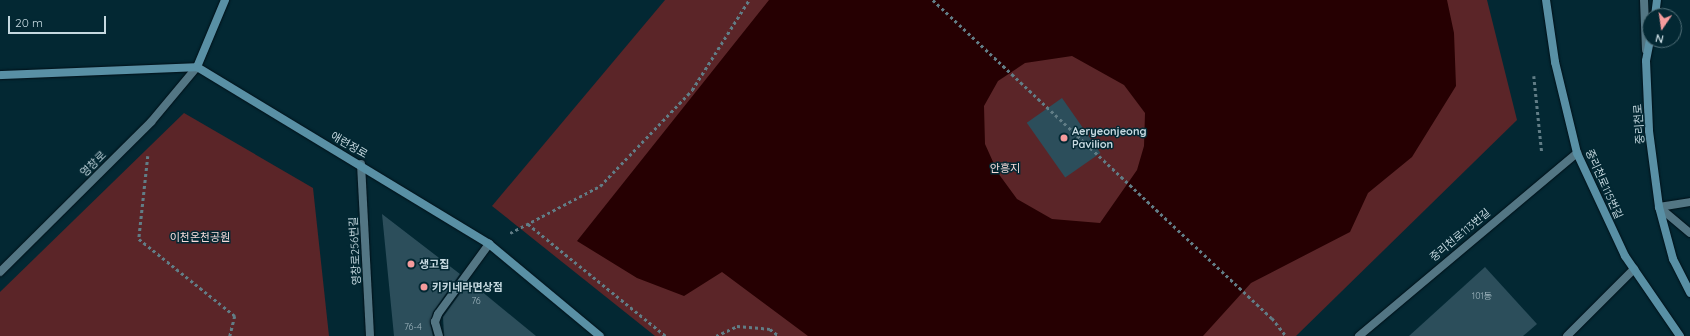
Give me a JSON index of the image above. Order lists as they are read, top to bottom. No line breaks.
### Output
{"streets":{"street":["중리천로","애련정로","영창로","중리천로115번길","중리천로113번길","영창로256번길"]},"crossings":[["애련정로","영창로"],["애련정로","영창로256번길"],["중리천로115번길","중리천로113번길"]],"parks":["안흥지","이천온천공원"],"places":["Aeryeonjeong Pavilion","생고집","키키네라면상점"],"house_numbers":["101동","76","76-4"],"scale_bar":"20 m","north":"bottom"}
